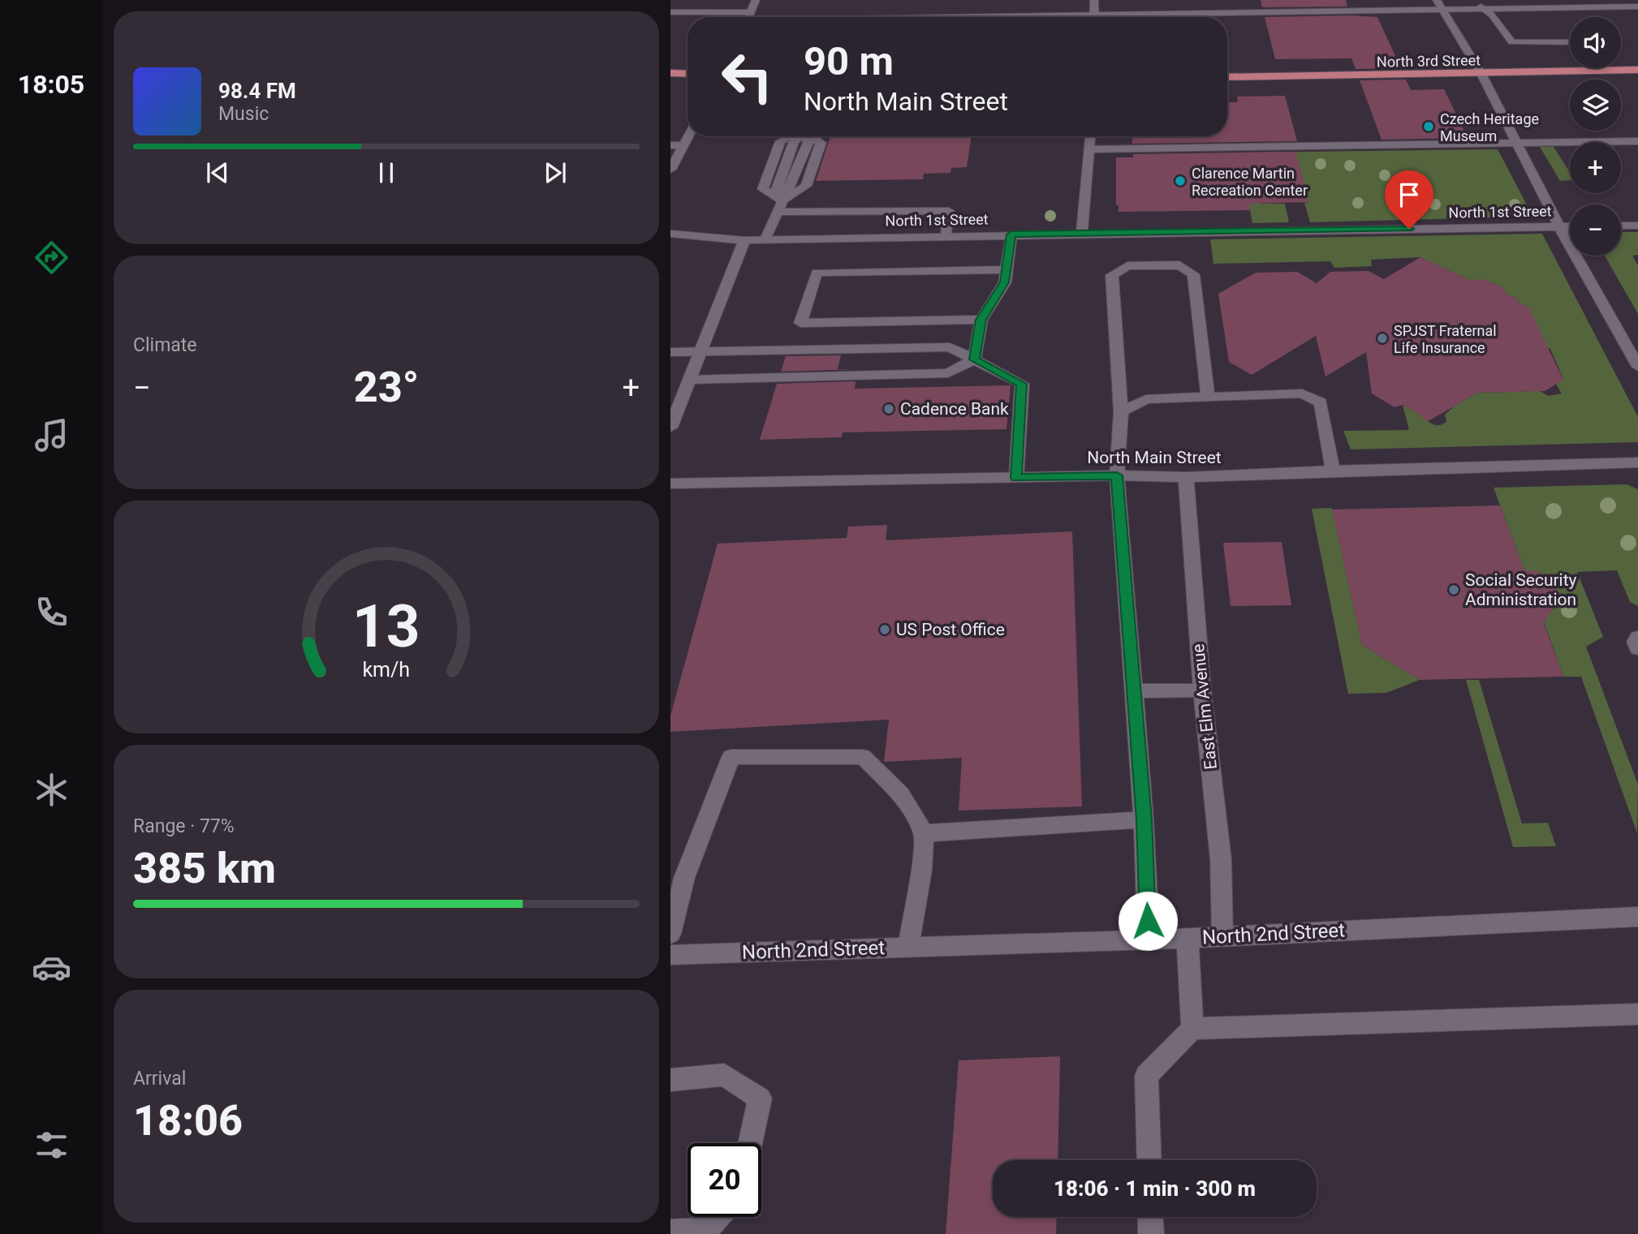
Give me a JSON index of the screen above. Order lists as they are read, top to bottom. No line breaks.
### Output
{"streets":{"main road":["North 3rd Street"],"street":["North 1st Street","North Main Street","East Elm Avenue","North 2nd Street"]},"crossings":[["North Main Street","East Elm Avenue"],["East Elm Avenue","North 2nd Street"]],"places":["Czech Heritage Museum","Clarence Martin Recreation Center","SPJST Fraternal Life Insurance","Cadence Bank","Social Security Administration","US Post Office"],"page":{"tabs":"18:05","map_buttons":["+","−"],"turn":["90 m","North Main Street"],"song":["98.4 FM","Music"],"tile":["Climate",["Range · 77%","385 km"],["Arrival","18:06"]],"heat":["−","23°","+"],"limit":"20","trip":"18:06 · 1 min · 300 m","gauge":["13","km/h"]}}
